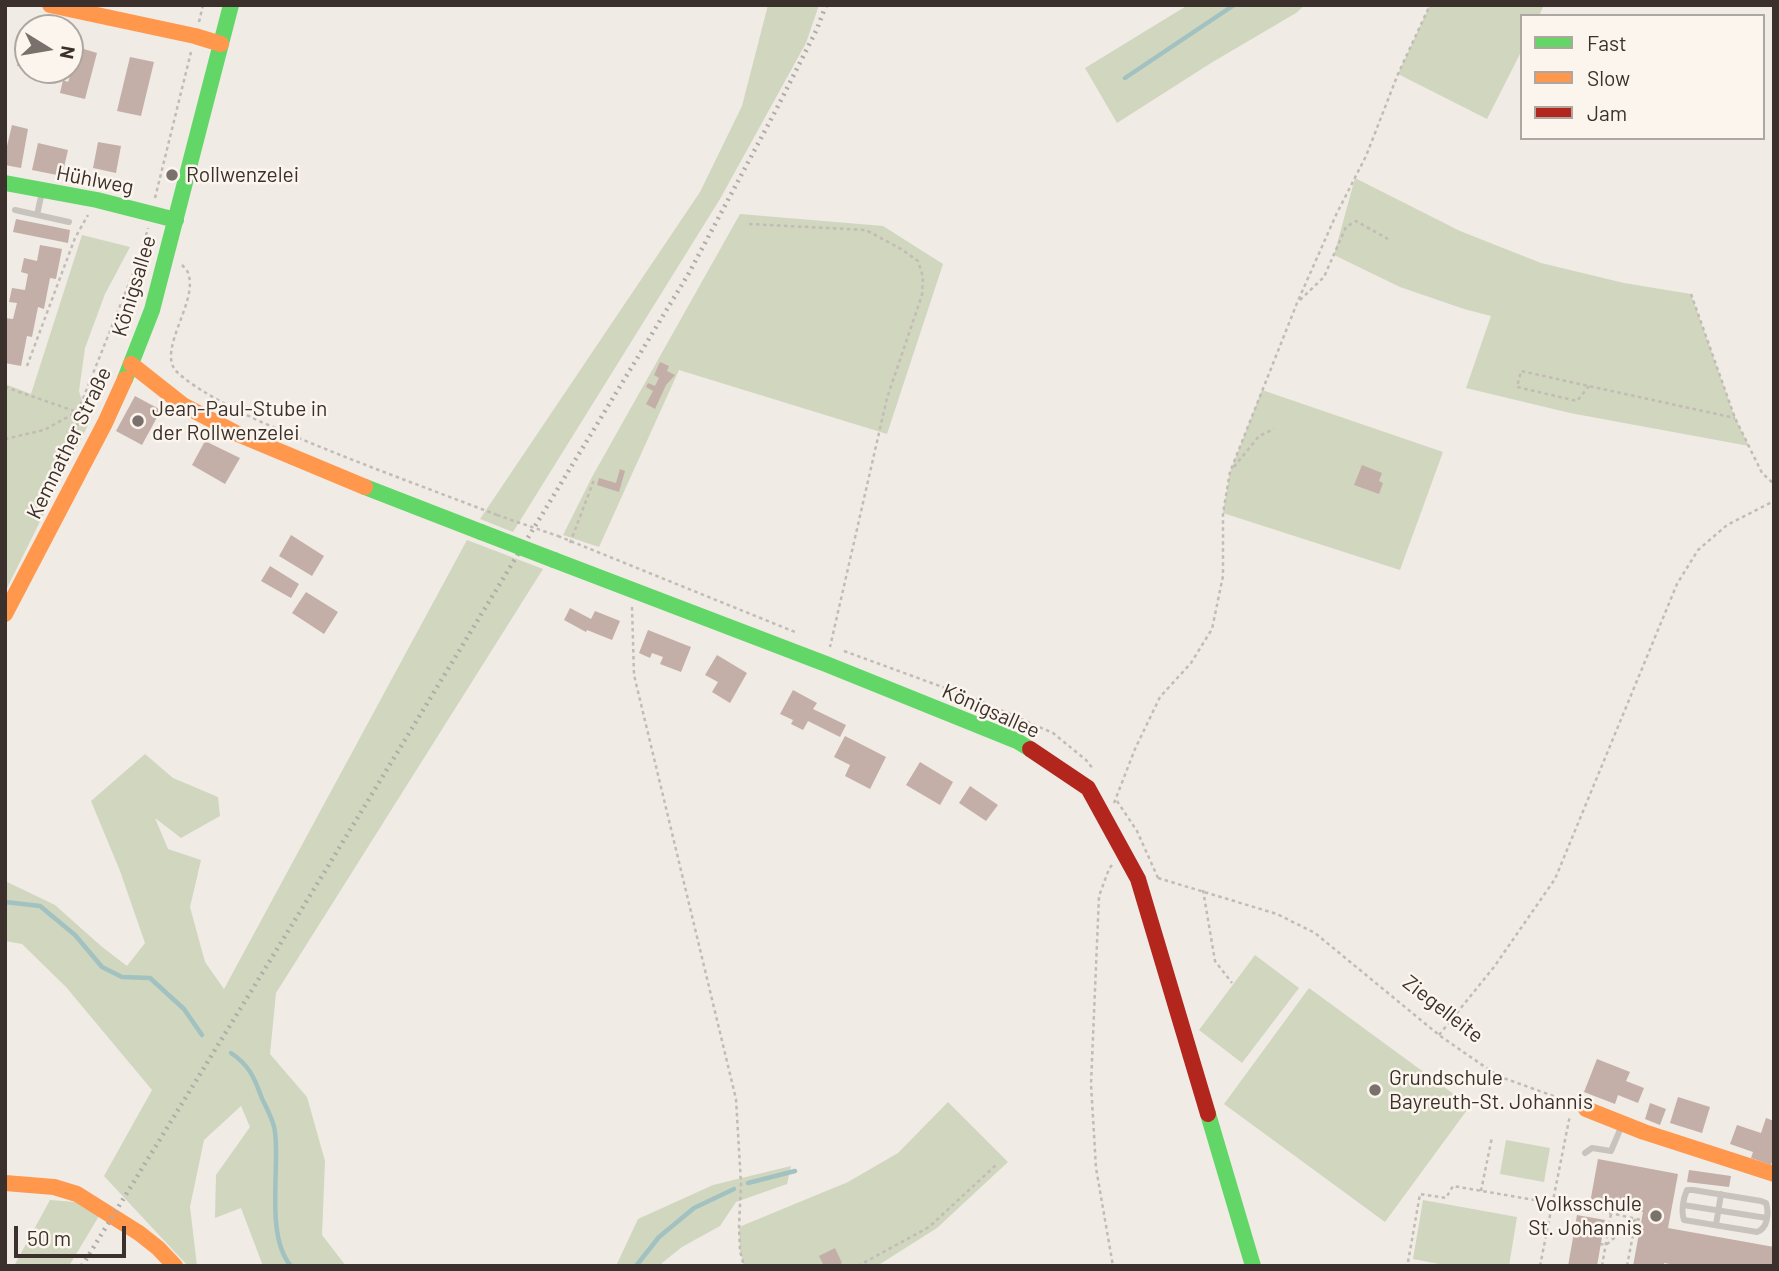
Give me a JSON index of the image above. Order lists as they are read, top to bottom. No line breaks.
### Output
{"streets":{"street":["Hühlweg","Königsallee","Kemnather Straße"],"path":["Ziegelleite"]},"crossings":[["Hühlweg","Königsallee"],["Königsallee","Kemnather Straße"],["Königsallee","Ziegelleite"]],"places":["Rollwenzelei","Jean-Paul-Stube in der Rollwenzelei","Grundschule Bayreuth-St. Johannis","Volksschule St. Johannis"],"legend":["Fast","Slow","Jam"],"scale_bar":"50 m","north":"right"}
